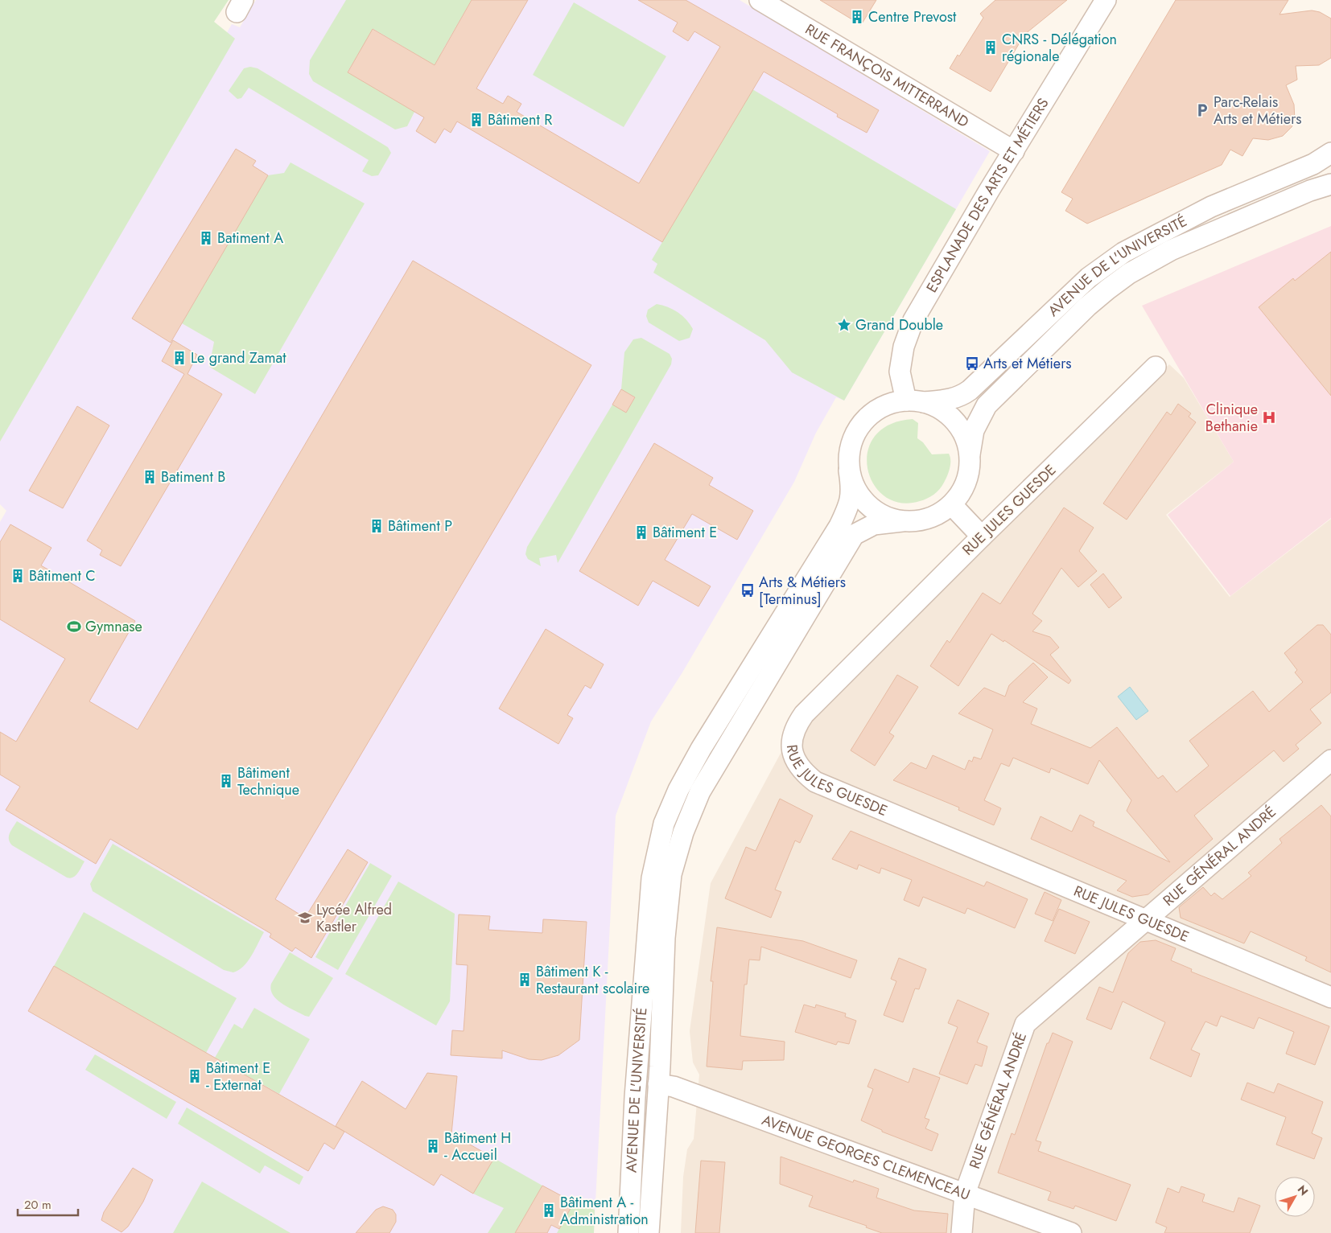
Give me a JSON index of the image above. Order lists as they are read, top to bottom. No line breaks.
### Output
{"streets":{"street":["RUE FRANÇOIS MITTERRAND","ESPLANADE DES ARTS ET MÉTIERS","AVENUE DE L'UNIVERSITÉ","RUE JULES GUESDE","RUE GÉNÉRAL ANDRÉ","AVENUE GEORGES CLEMENCEAU"]},"crossings":[["RUE FRANÇOIS MITTERRAND","ESPLANADE DES ARTS ET MÉTIERS"],["ESPLANADE DES ARTS ET MÉTIERS","AVENUE DE L'UNIVERSITÉ"],["AVENUE DE L'UNIVERSITÉ","AVENUE GEORGES CLEMENCEAU"],["RUE JULES GUESDE","RUE GÉNÉRAL ANDRÉ"],["RUE GÉNÉRAL ANDRÉ","AVENUE GEORGES CLEMENCEAU"]],"places":{"building":["Centre Prevost","CNRS - Délégation régionale","Bâtiment R","Batiment A","Le grand Zamat","Batiment B","Bâtiment P","Bâtiment E","Bâtiment C","Bâtiment Technique","Bâtiment K - Restaurant scolaire","Bâtiment E - Externat","Bâtiment H - Accueil","Bâtiment A - Administration"],"parking":["Parc-Relais Arts et Métiers"],"place":["Grand Double"],"bus stop":["Arts et Métiers","Arts & Métiers [Terminus]"],"hospital":["Clinique Bethanie"],"sports":["Gymnase"],"school or university":["Lycée Alfred Kastler"]},"scale_bar":"20 m","north":"top right"}
